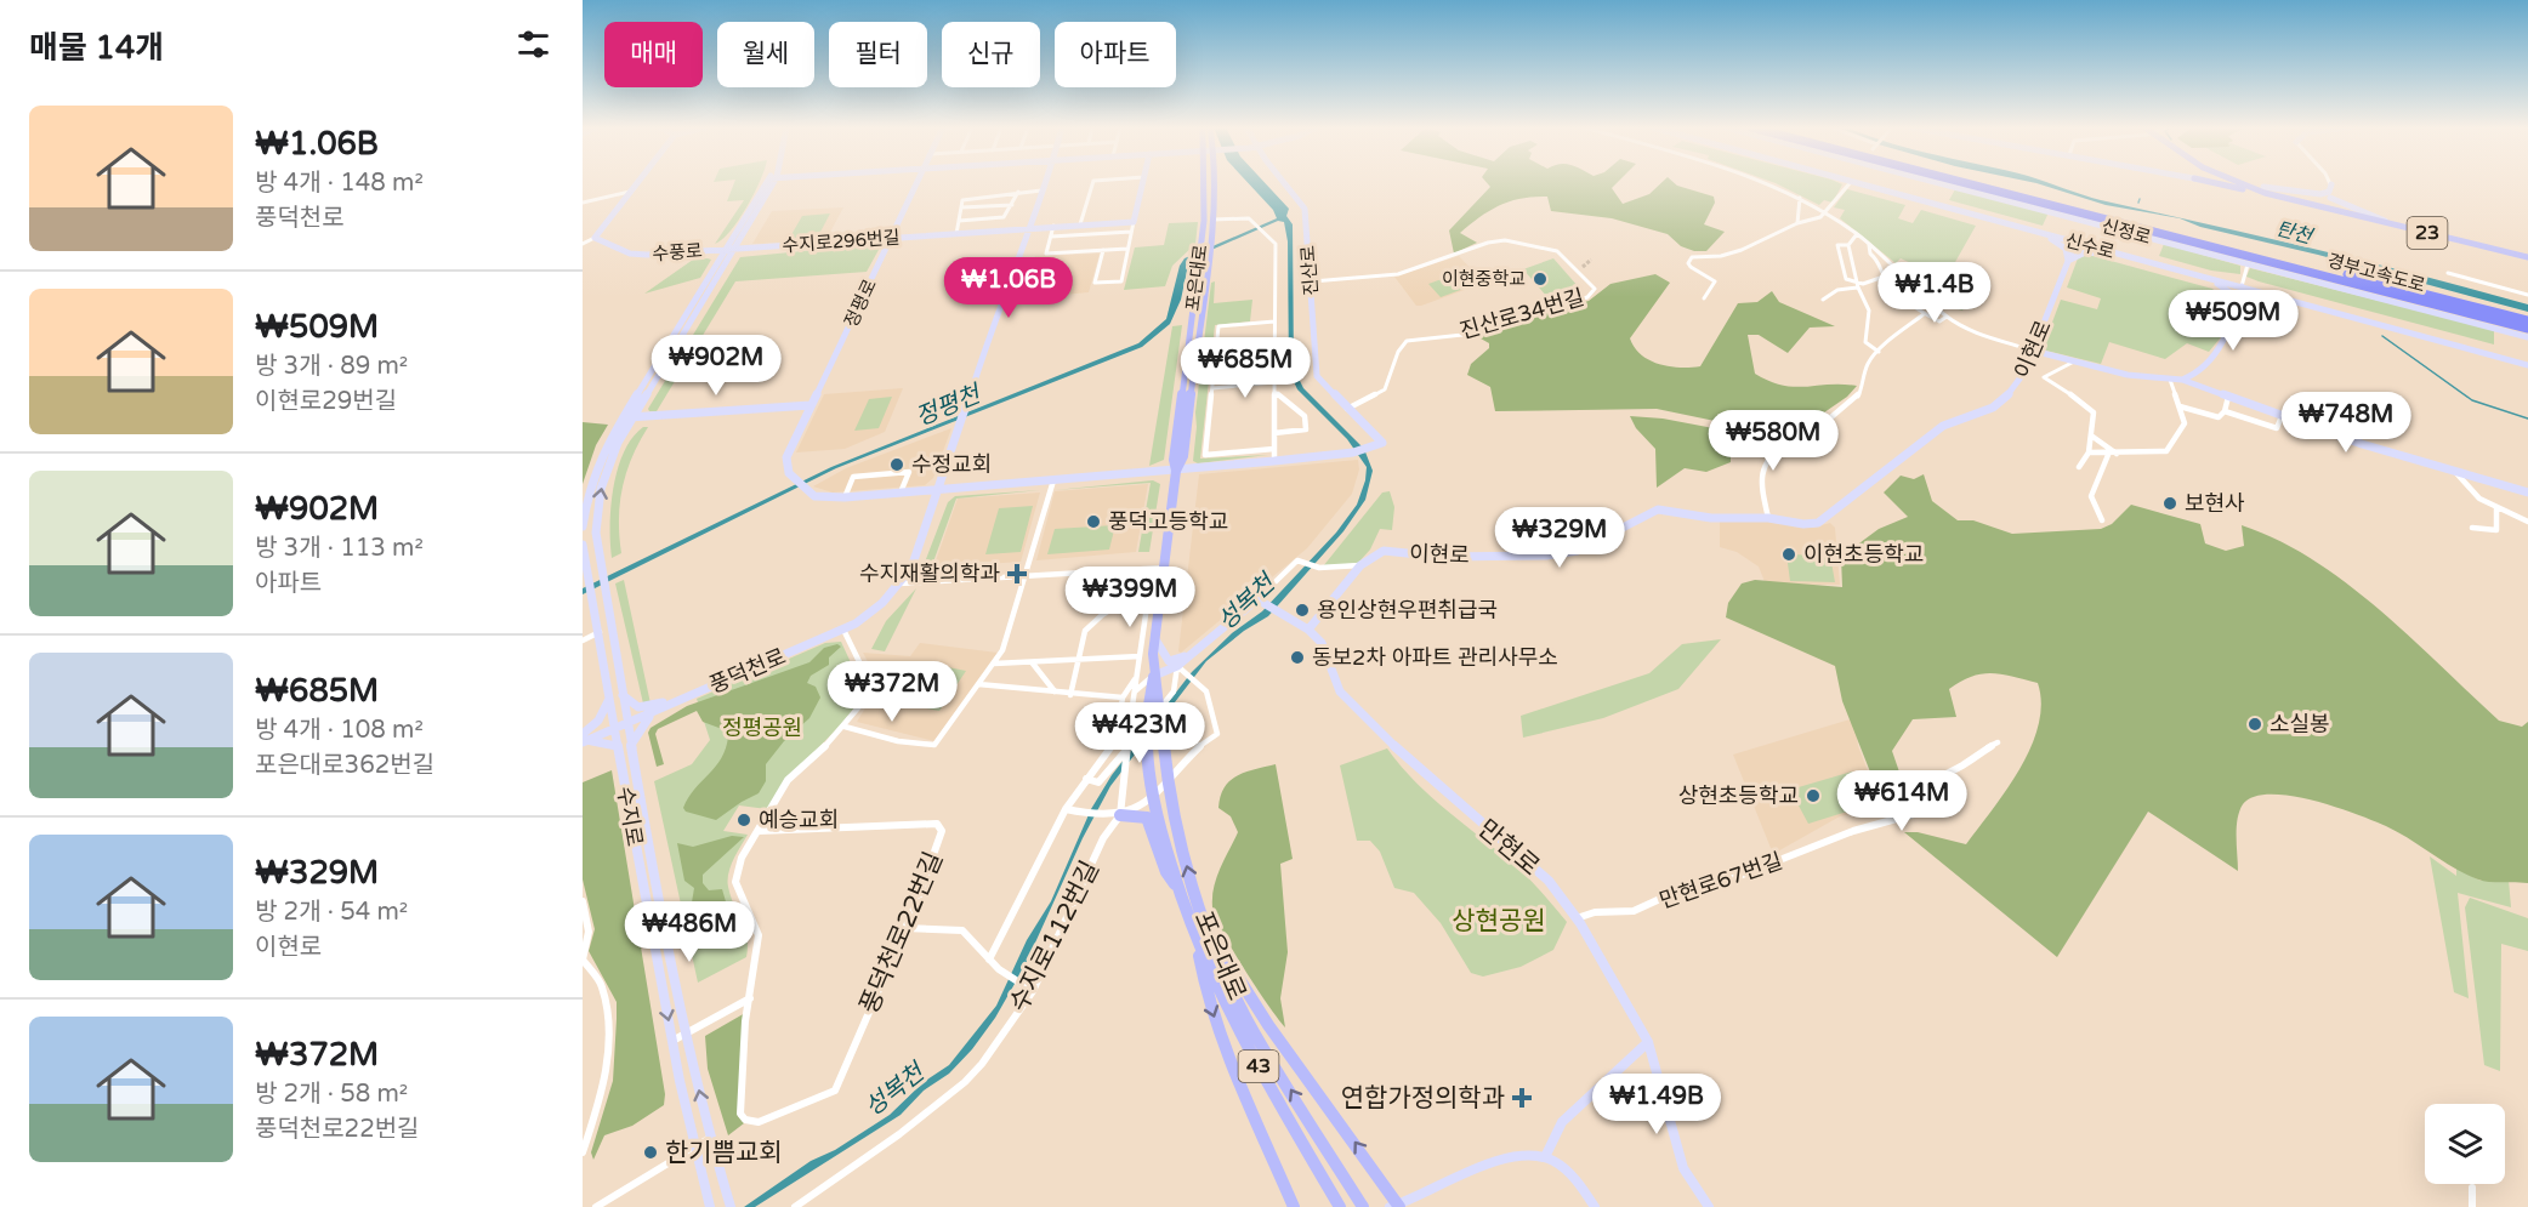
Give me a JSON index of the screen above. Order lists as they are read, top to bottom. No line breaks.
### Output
{"streets":{"highway":["경부고속도로"],"main road":["23","포은대로","43"],"street":["신정로","수지로296번길","신수로","수풍로","진산로","정평로","진산로34번길","이현로","풍덕천로","수지로","만현로","만현로67번길","풍덕천로22번길","수지로112번길"]},"crossings":[["수지로296번길","수풍로"],["수지로296번길","정평로"],["수지로296번길","풍덕천로"],["신수로","이현로"],["진산로","진산로34번길"],["포은대로","수지로112번길"],["이현로","만현로"],["풍덕천로","수지로"],["만현로","만현로67번길"]],"water":["탄천","정평천","성복천"],"parks":["정평공원","상현공원"],"places":{"other":["이현중학교","수정교회","보현사","풍덕고등학교","이현초등학교","용인상현우편취급국","동보2차 아파트 관리사무소","소실봉","상현초등학교","예승교회","한기쁨교회"],"health":["수지재활의학과","연합가정의학과"]},"page":{"heading":"매물 14개","chip":["매매","월세","필터","신규","아파트"],"list":[{"name":"₩1.06B","note":"방 4개 · 148 m² · 풍덕천로"},{"name":"₩509M","note":"방 3개 · 89 m² · 이현로29번길"},{"name":"₩902M","note":"방 3개 · 113 m² · 아파트"},{"name":"₩685M","note":"방 4개 · 108 m² · 포은대로362번길"},{"name":"₩329M","note":"방 2개 · 54 m² · 이현로"},{"name":"₩372M","note":"방 2개 · 58 m² · 풍덕천로22번길"}],"price":["₩1.06B","₩1.4B","₩509M","₩902M","₩685M","₩748M","₩580M","₩329M","₩399M","₩372M","₩423M","₩614M","₩486M","₩1.49B"]}}
